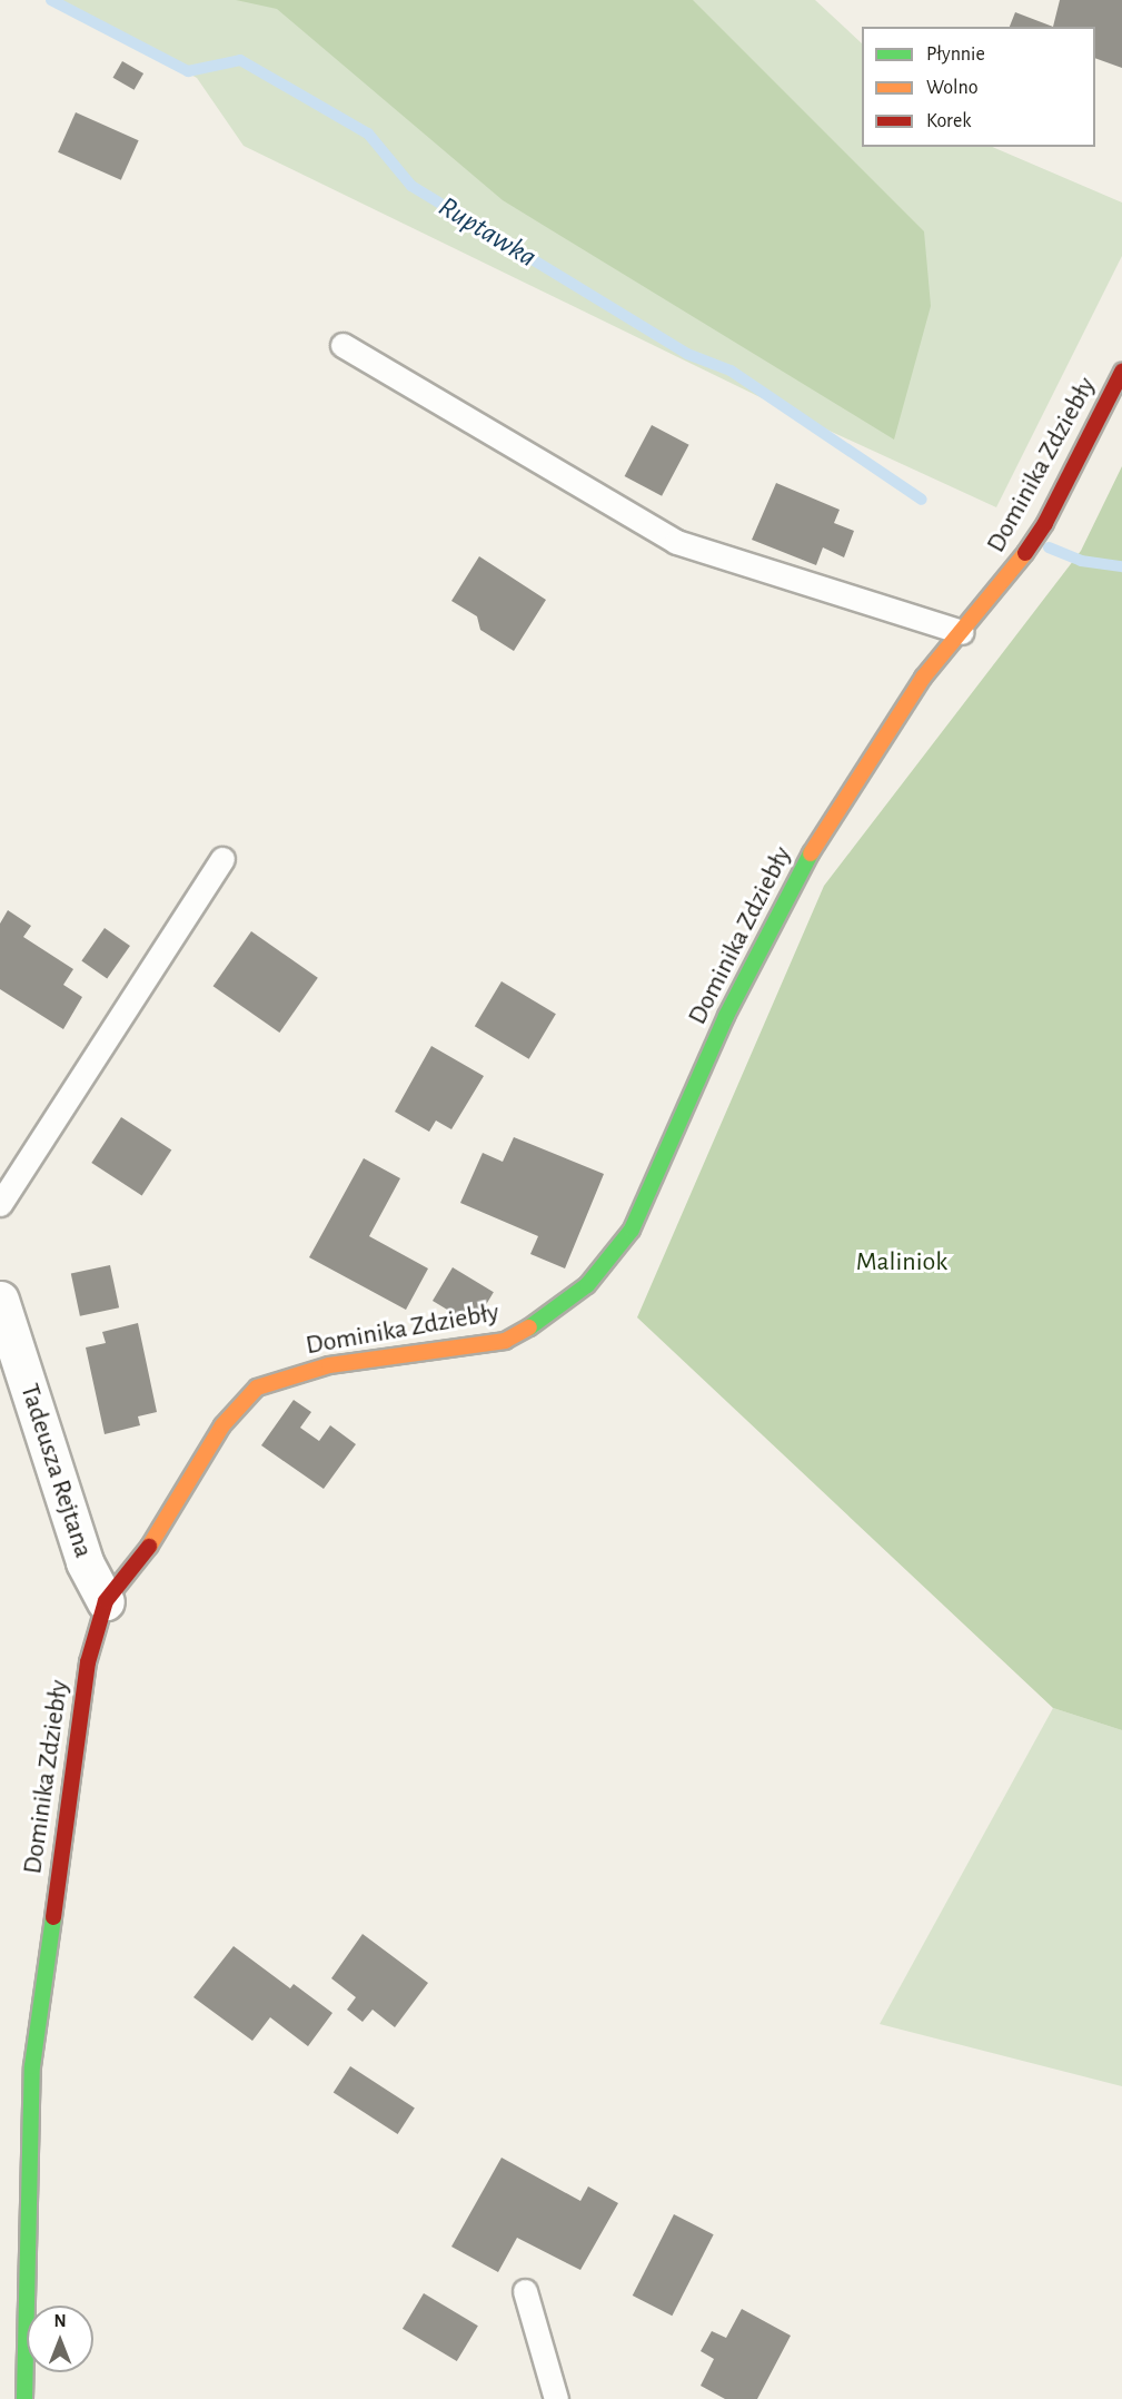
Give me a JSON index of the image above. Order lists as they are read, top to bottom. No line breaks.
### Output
{"streets":{"street":["Dominika Zdziebły","Tadeusza Rejtana"]},"crossings":[["Dominika Zdziebły","Tadeusza Rejtana"]],"water":["Ruptawka"],"parks":["Maliniok"],"legend":["Płynnie","Wolno","Korek"],"north":"top"}
